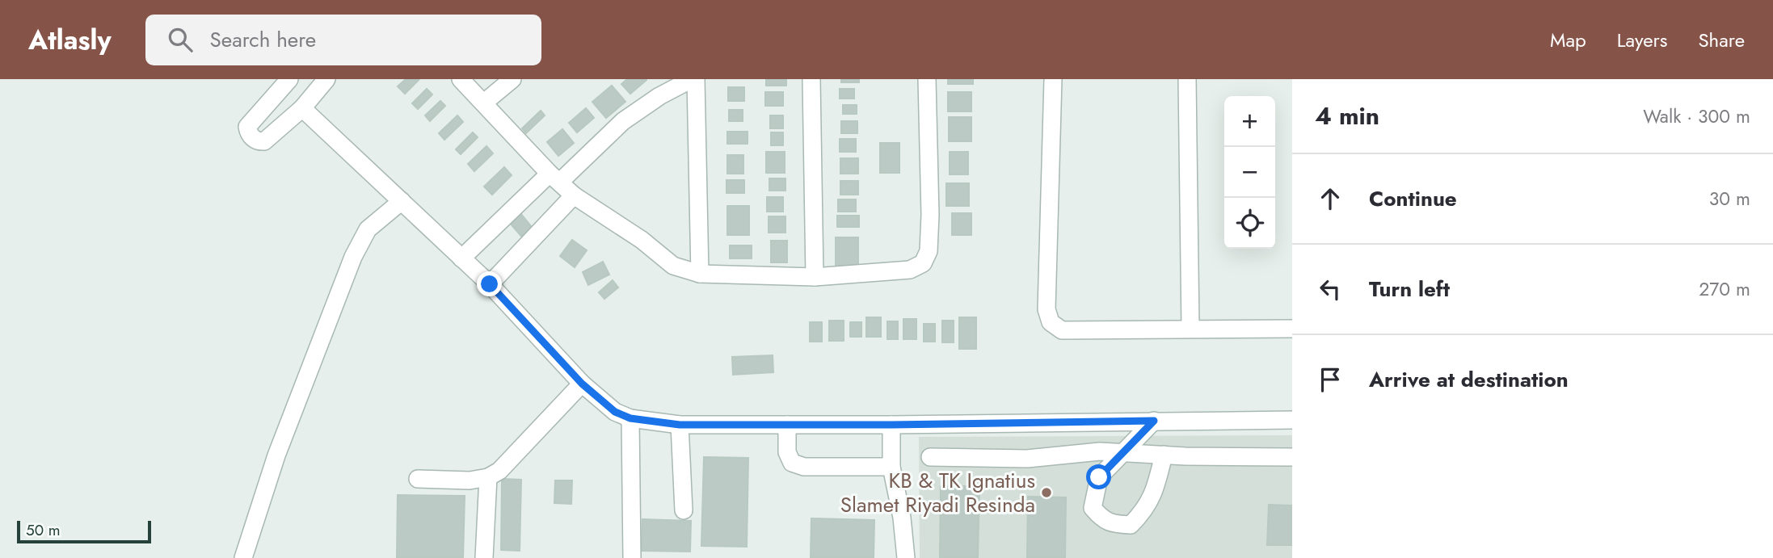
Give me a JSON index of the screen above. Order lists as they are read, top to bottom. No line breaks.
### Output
{"places":["KB & TK Ignatius Slamet Riyadi Resinda"],"scale_bar":"50 m","page":{"header":"Atlasly","search":"Search here","nav":["Map","Layers","Share"],"heading":["4 min","Walk · 300 m"],"map_buttons":["+","−"],"list":[["Continue","30 m"],["Turn left","270 m"],"Arrive at destination"],"scale":"50 m"}}
